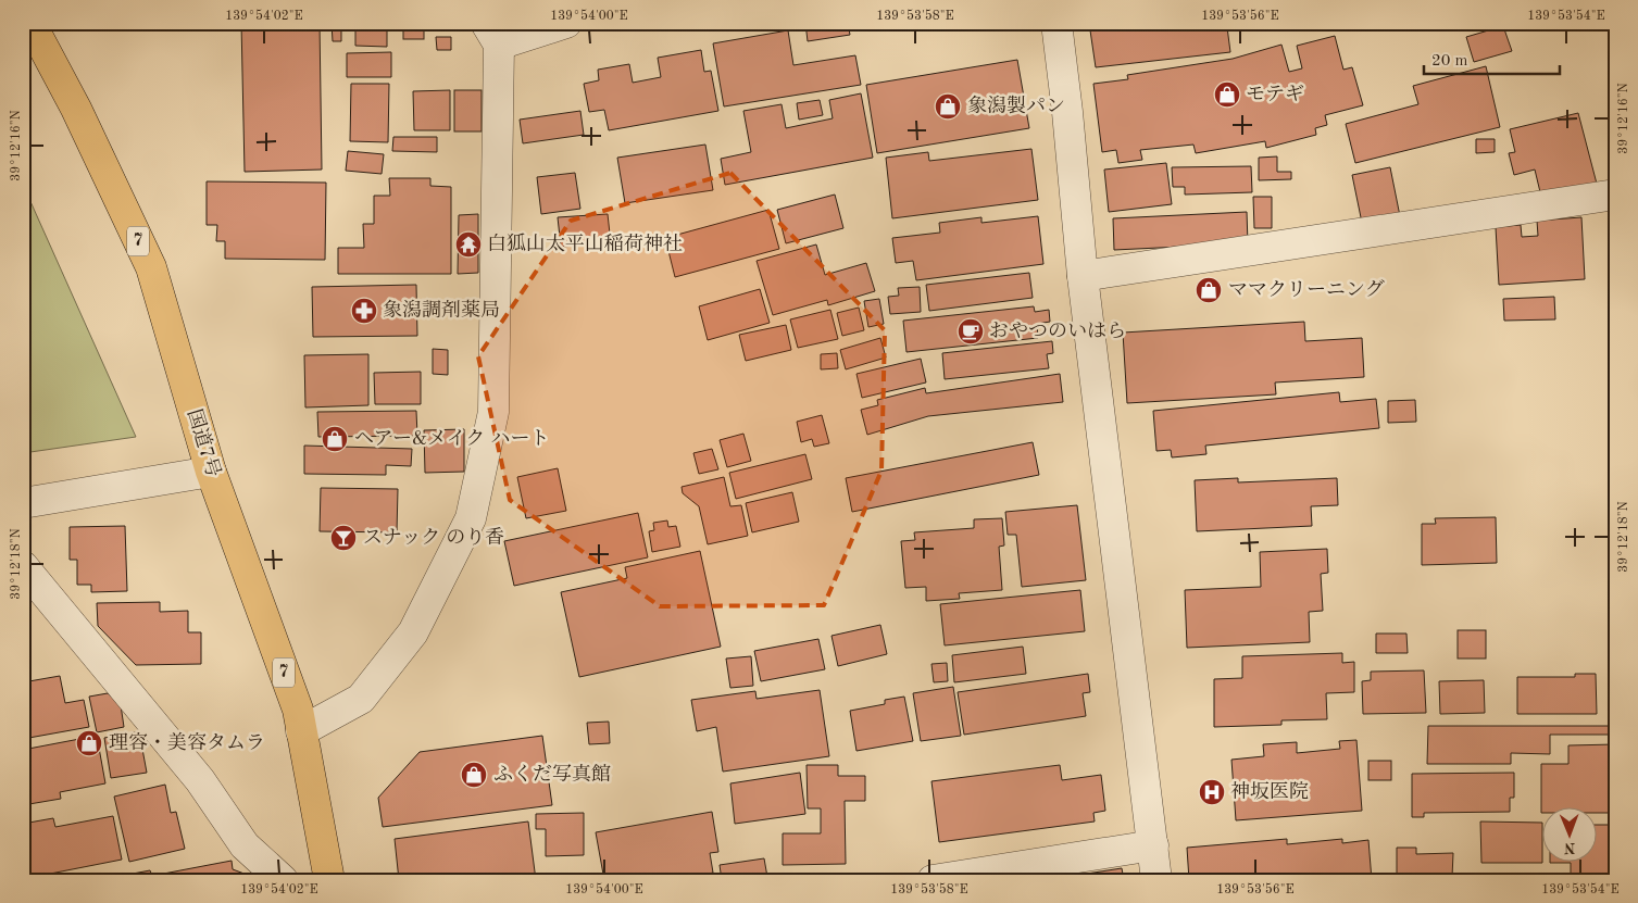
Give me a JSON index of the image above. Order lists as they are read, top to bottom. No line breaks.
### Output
{"streets":{"highway":["7","国道7号"]},"places":{"shop":["モテギ","象潟製パン","ママクリーニング","ヘアー&メイク ハート","理容・美容タムラ","ふくだ写真館"],"temple":["白狐山太平山稲荷神社"],"pharmacy":["象潟調剤薬局"],"cafe":["おやつのいはら"],"bar":["スナック のり香"],"hospital":["神坂医院"]},"scale_bar":"20 m","north":"bottom","coordinates":["139°54'02\"E","139°54'00\"E","139°53'58\"E","139°53'56\"E","139°53'54\"E","39°12'16\"N","39°12'18\"N"]}
